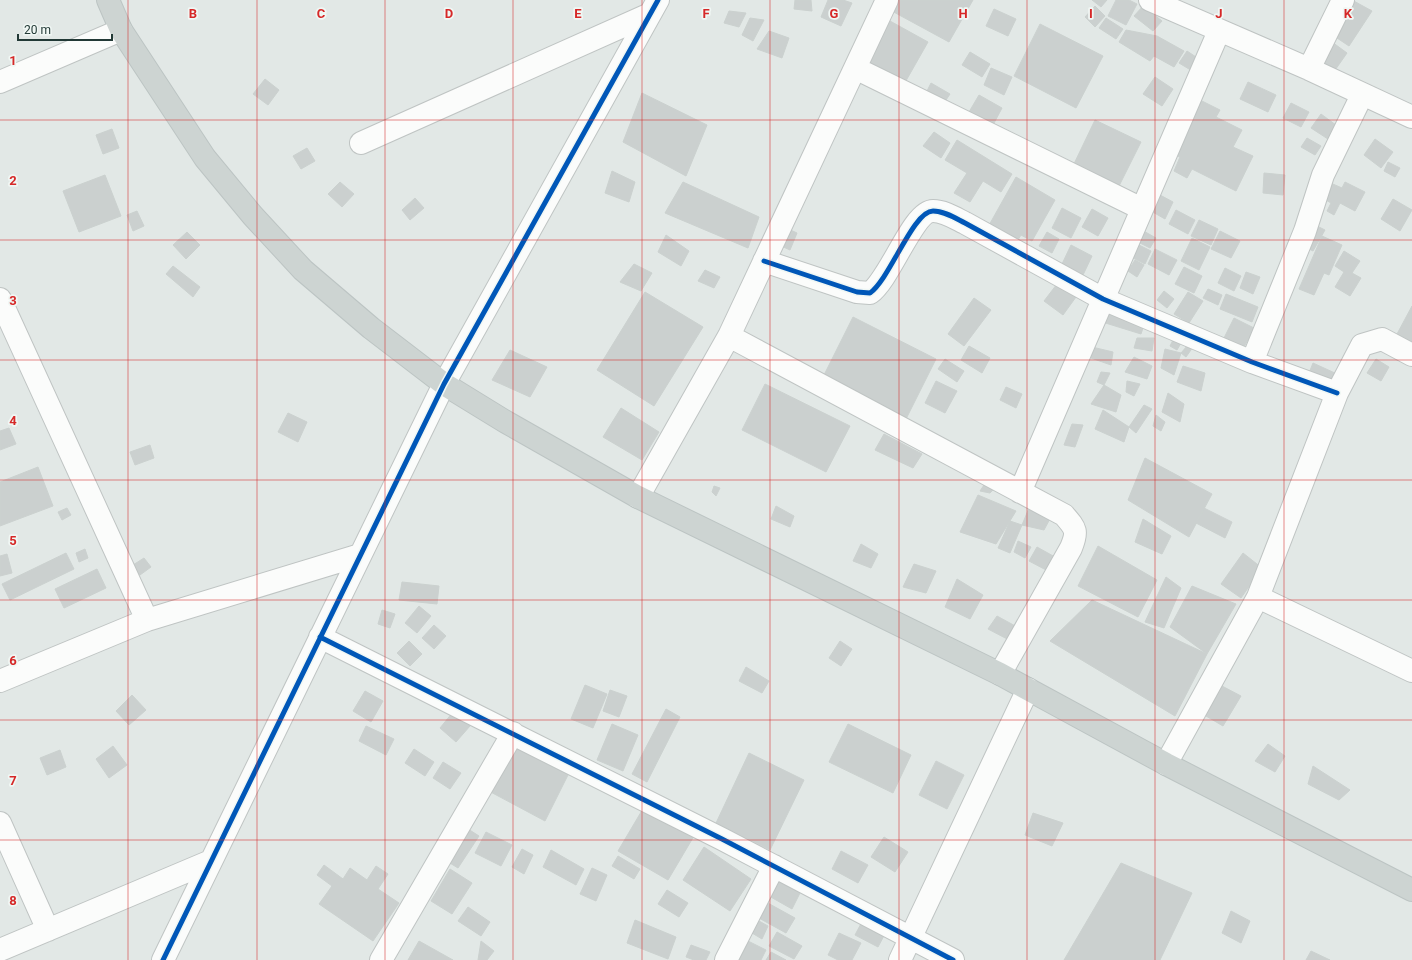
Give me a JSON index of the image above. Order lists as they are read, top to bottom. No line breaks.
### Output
{"scale_bar":"20 m","grid":{"columns":["B","C","D","E","F","G","H","I","J","K"],"rows":["1","2","3","4","5","6","7","8"]}}
